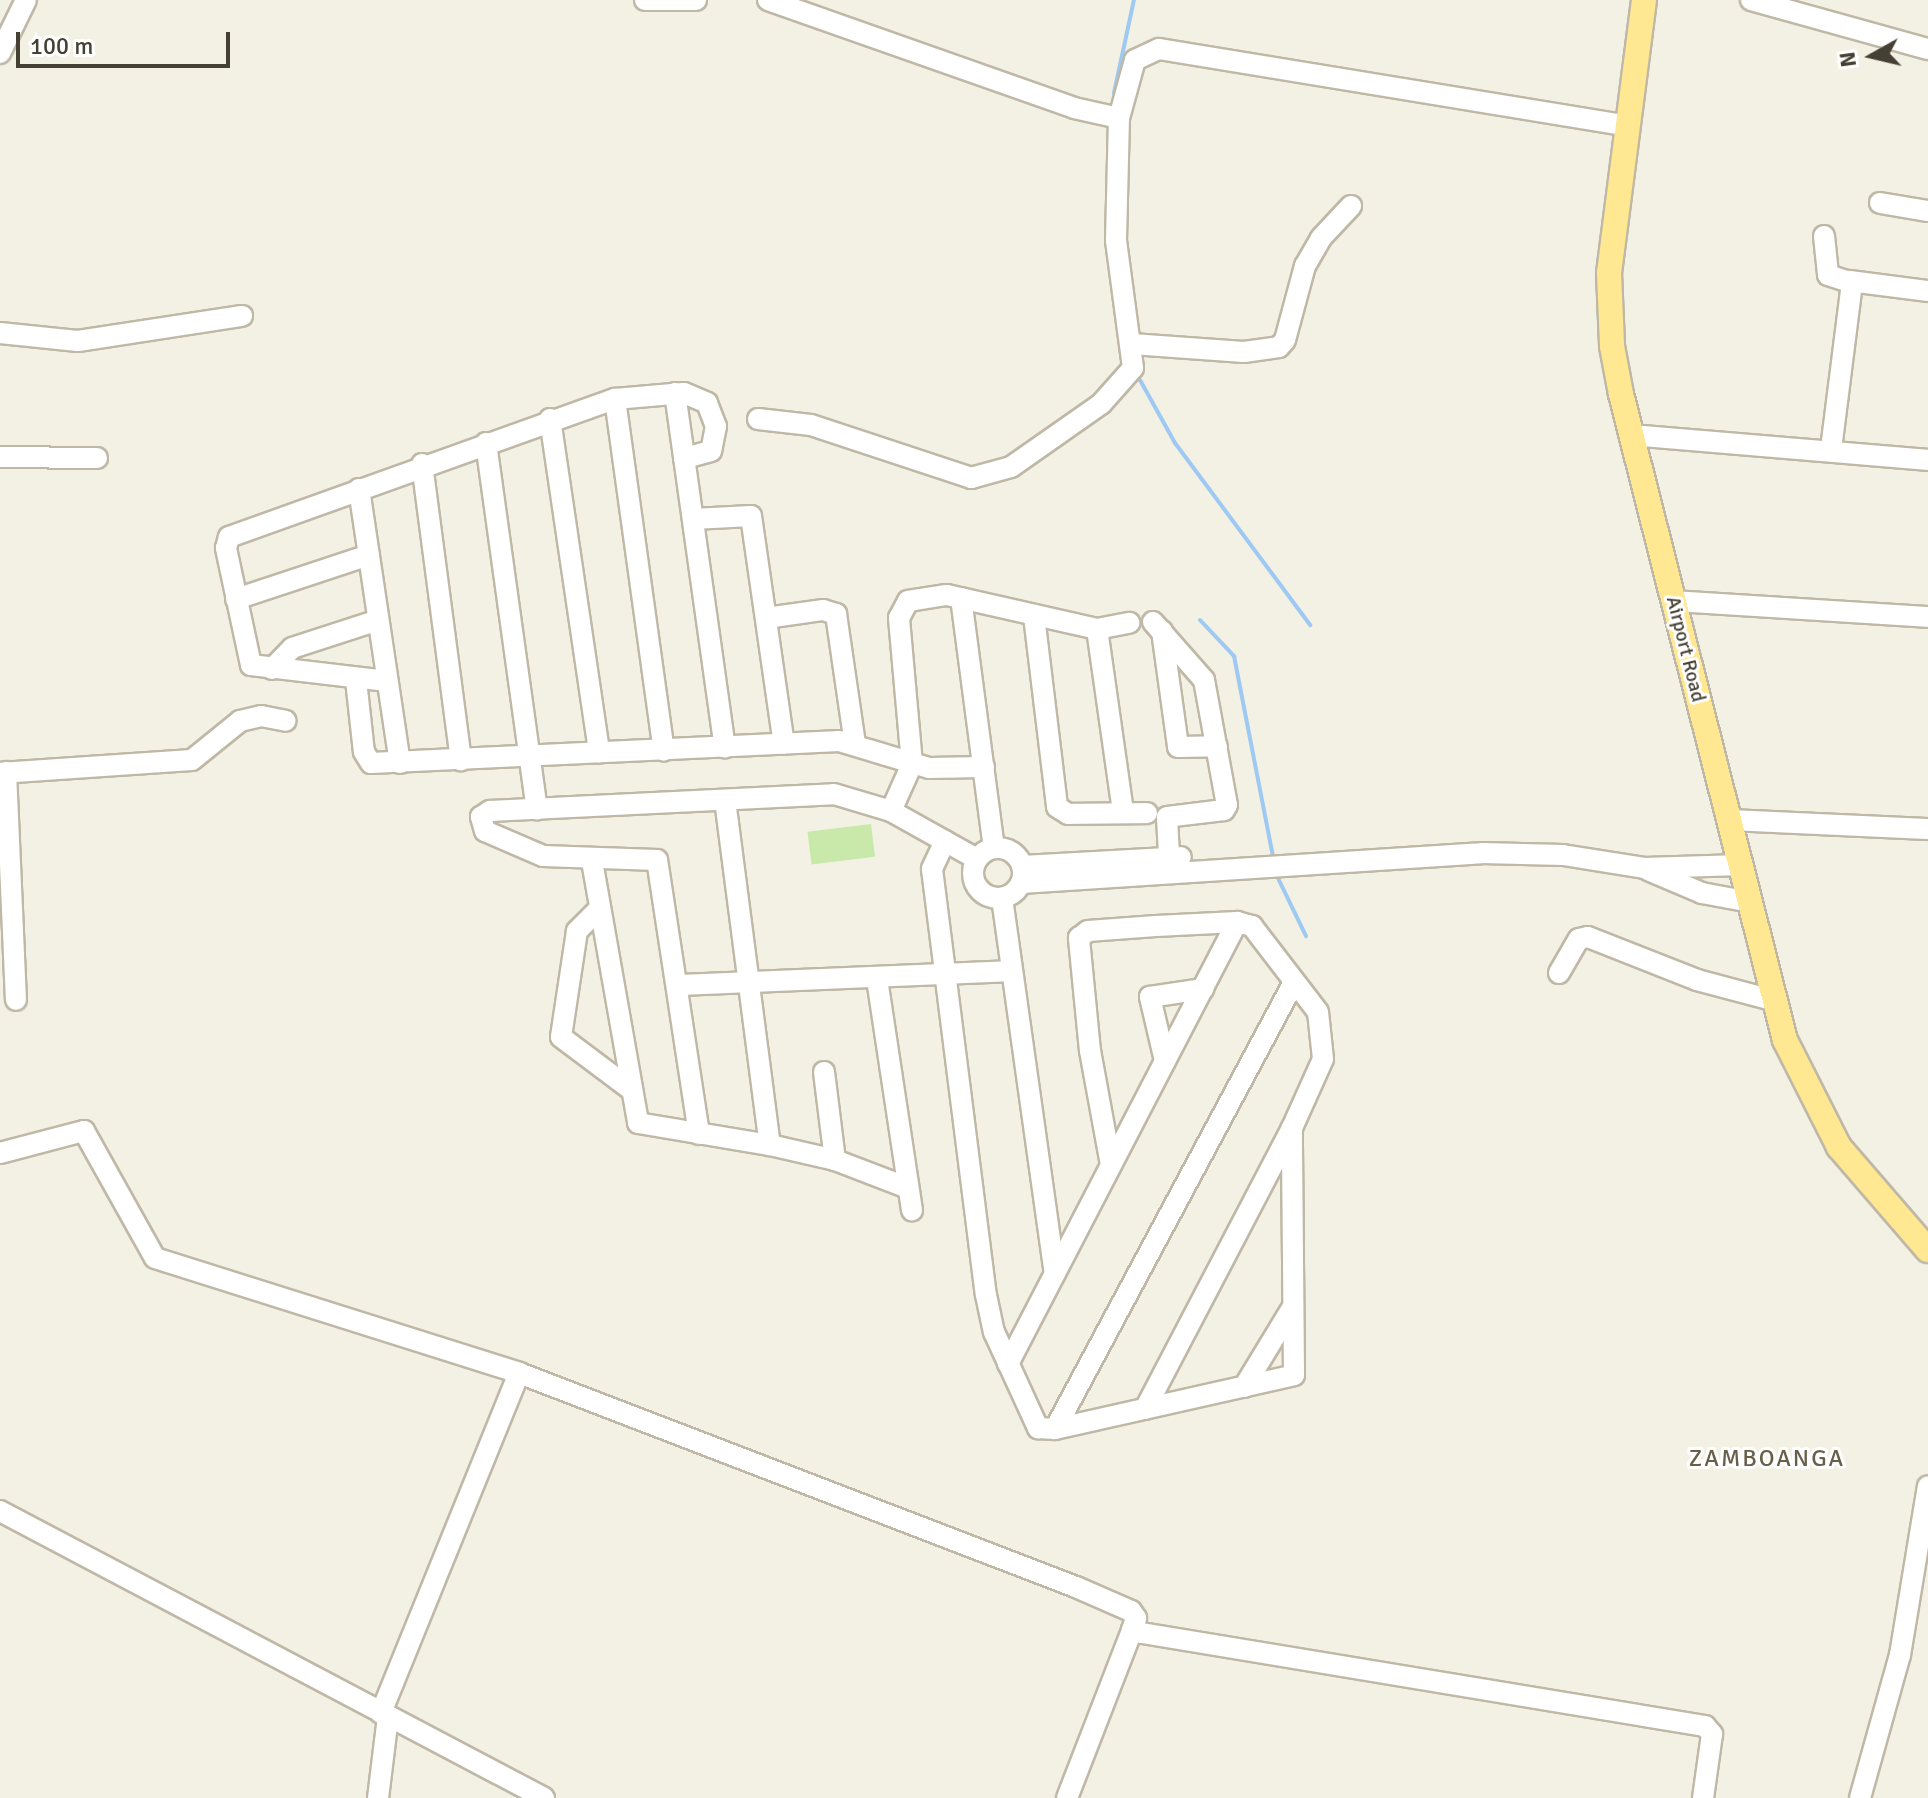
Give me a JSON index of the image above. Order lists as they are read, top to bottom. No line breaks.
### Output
{"streets":{"main road":["Airport Road"]},"districts":["ZAMBOANGA"],"scale_bar":"100 m","north":"left"}
